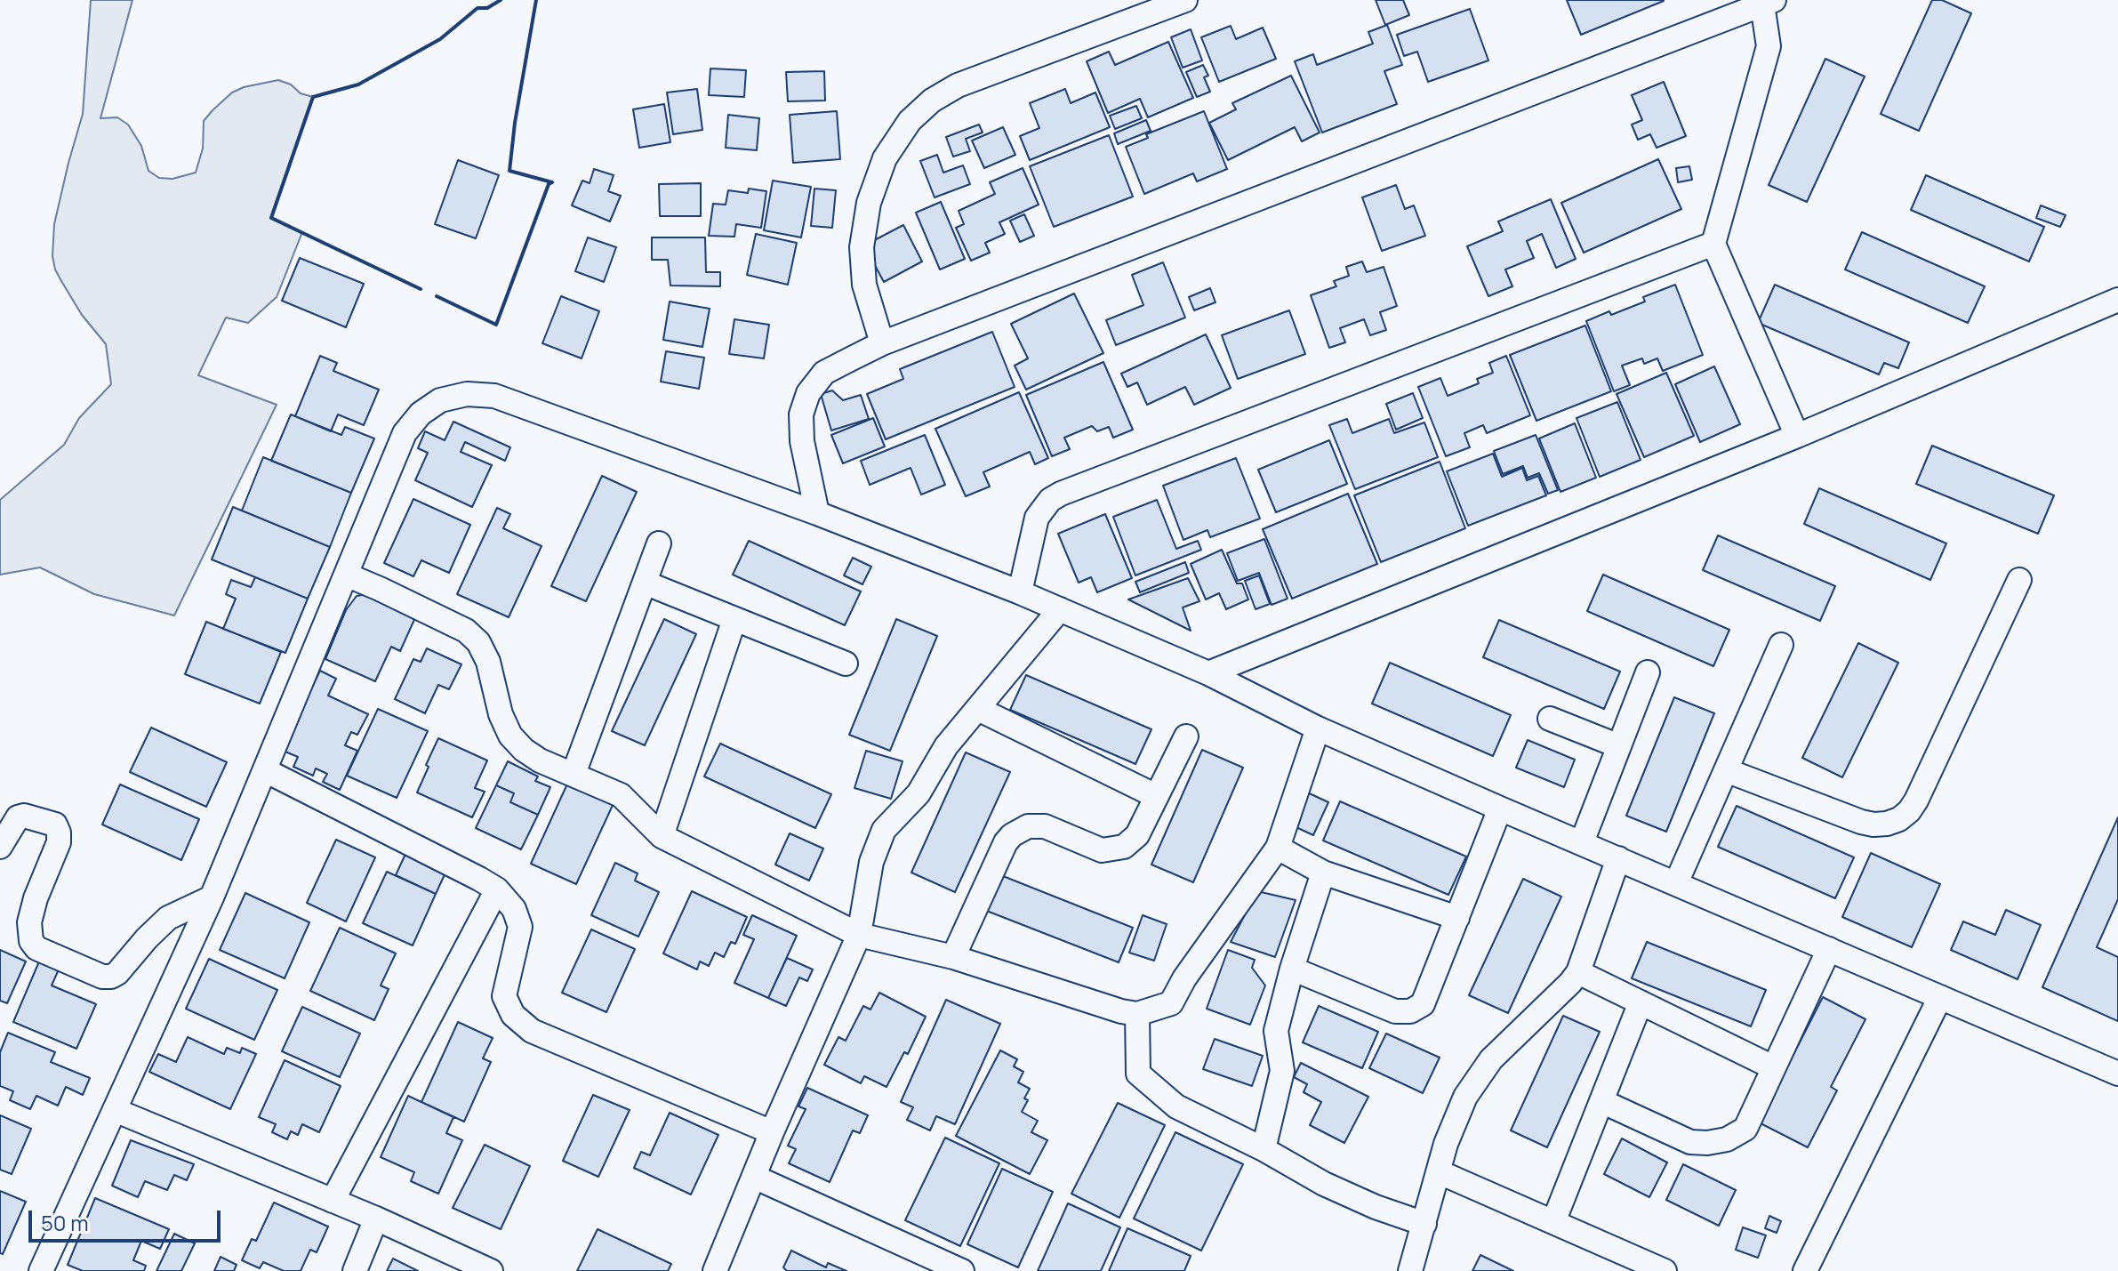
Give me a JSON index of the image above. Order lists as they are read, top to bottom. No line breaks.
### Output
{"scale_bar":"50 m"}
